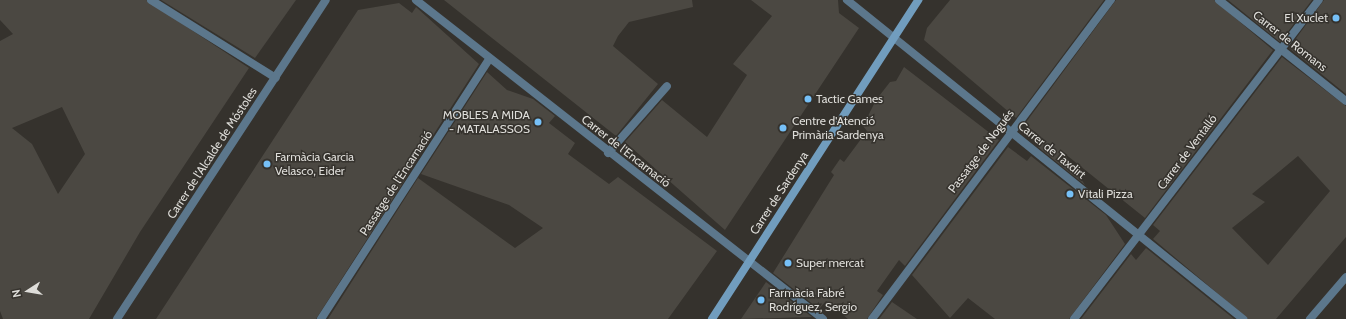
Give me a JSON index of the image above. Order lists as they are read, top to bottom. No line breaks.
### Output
{"streets":{"street":["Carrer de Romans","Carrer de Taxdirt","Carrer de l'Encarnació","Passatge de Nogués","Carrer de Ventalló","Carrer de l'Alcalde de Móstoles","Passatge de l'Encarnació","Carrer de Sardenya"]},"crossings":[["Carrer de Romans","Carrer de Ventalló"],["Carrer de Taxdirt","Passatge de Nogués"],["Carrer de Taxdirt","Carrer de Ventalló"],["Carrer de Taxdirt","Carrer de Sardenya"],["Carrer de l'Encarnació","Passatge de l'Encarnació"],["Carrer de l'Encarnació","Carrer de Sardenya"]],"places":["El Xuclet","Tactic Games","MOBLES A MIDA - MATALASSOS","Centre d'Atenció Primària Sardenya","Farmàcia Garcia Velasco, Eider","Vitali Pizza","Super mercat","Farmàcia Fabré Rodríguez, Sergio"],"north":"left"}
